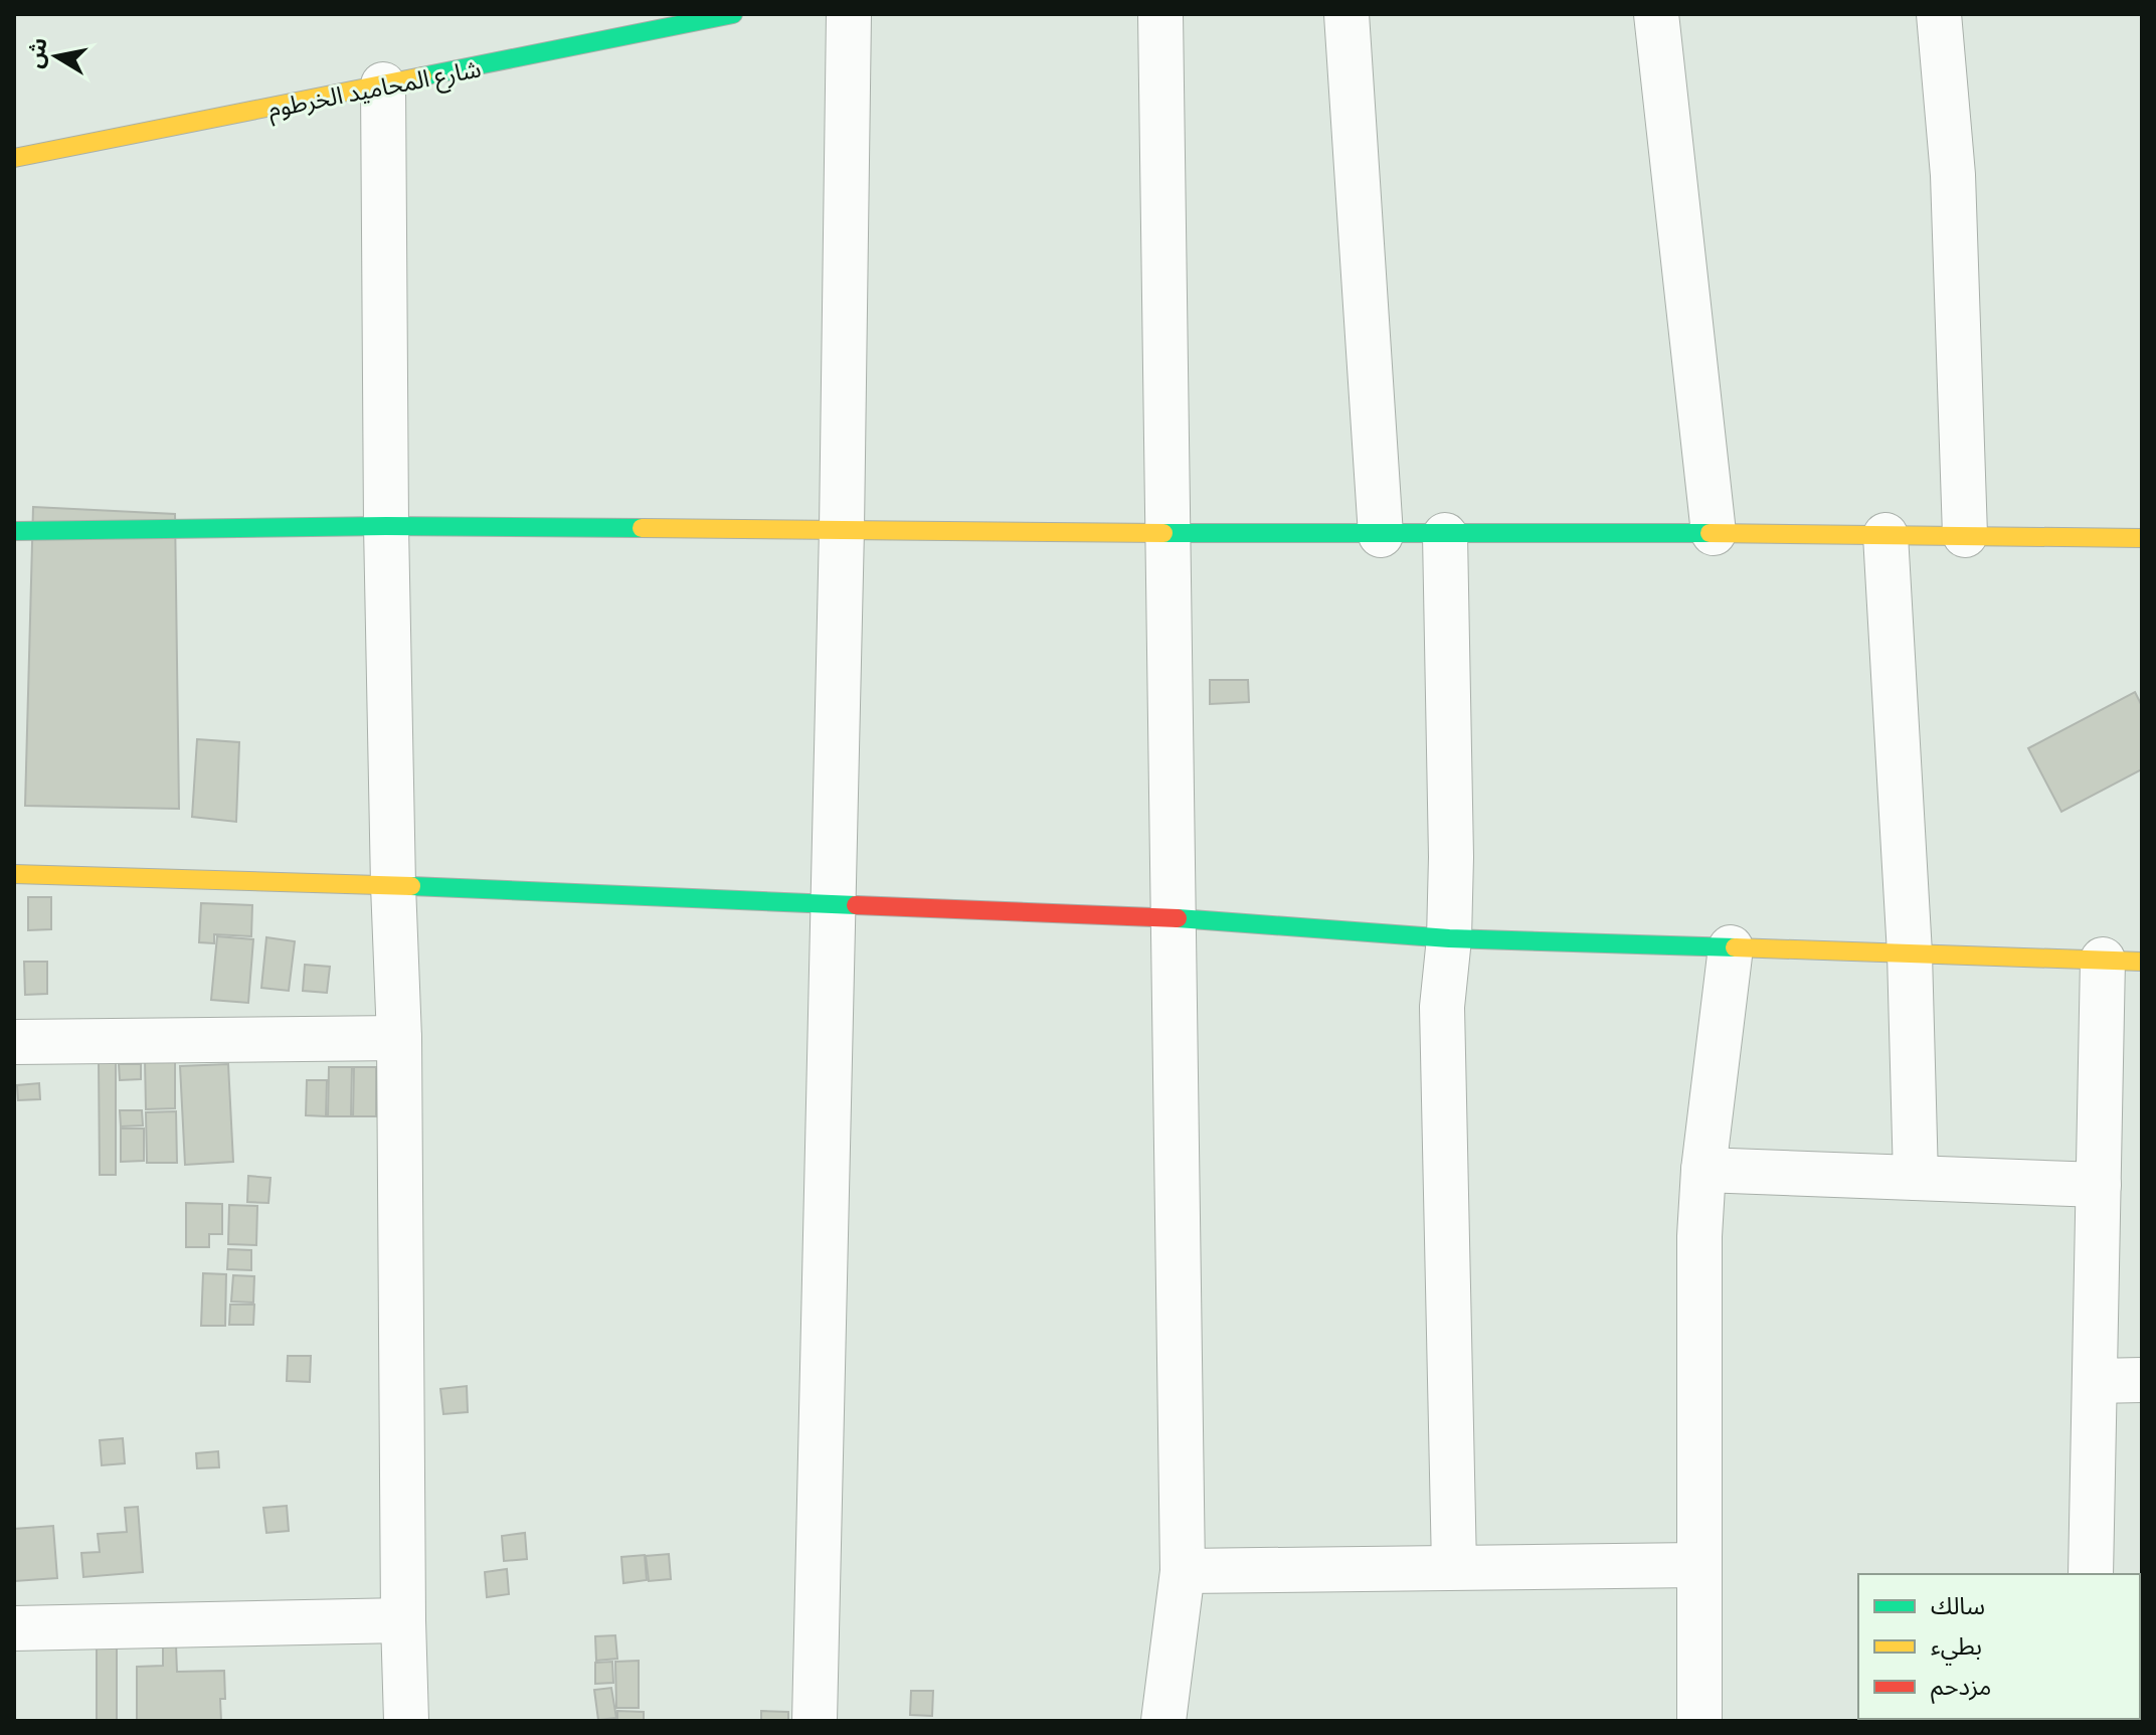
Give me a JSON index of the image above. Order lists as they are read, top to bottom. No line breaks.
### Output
{"streets":{"street":["شارع المحاميد الخرطوم"]},"legend":["سالك","بطيء","مزدحم"],"north":"left"}
